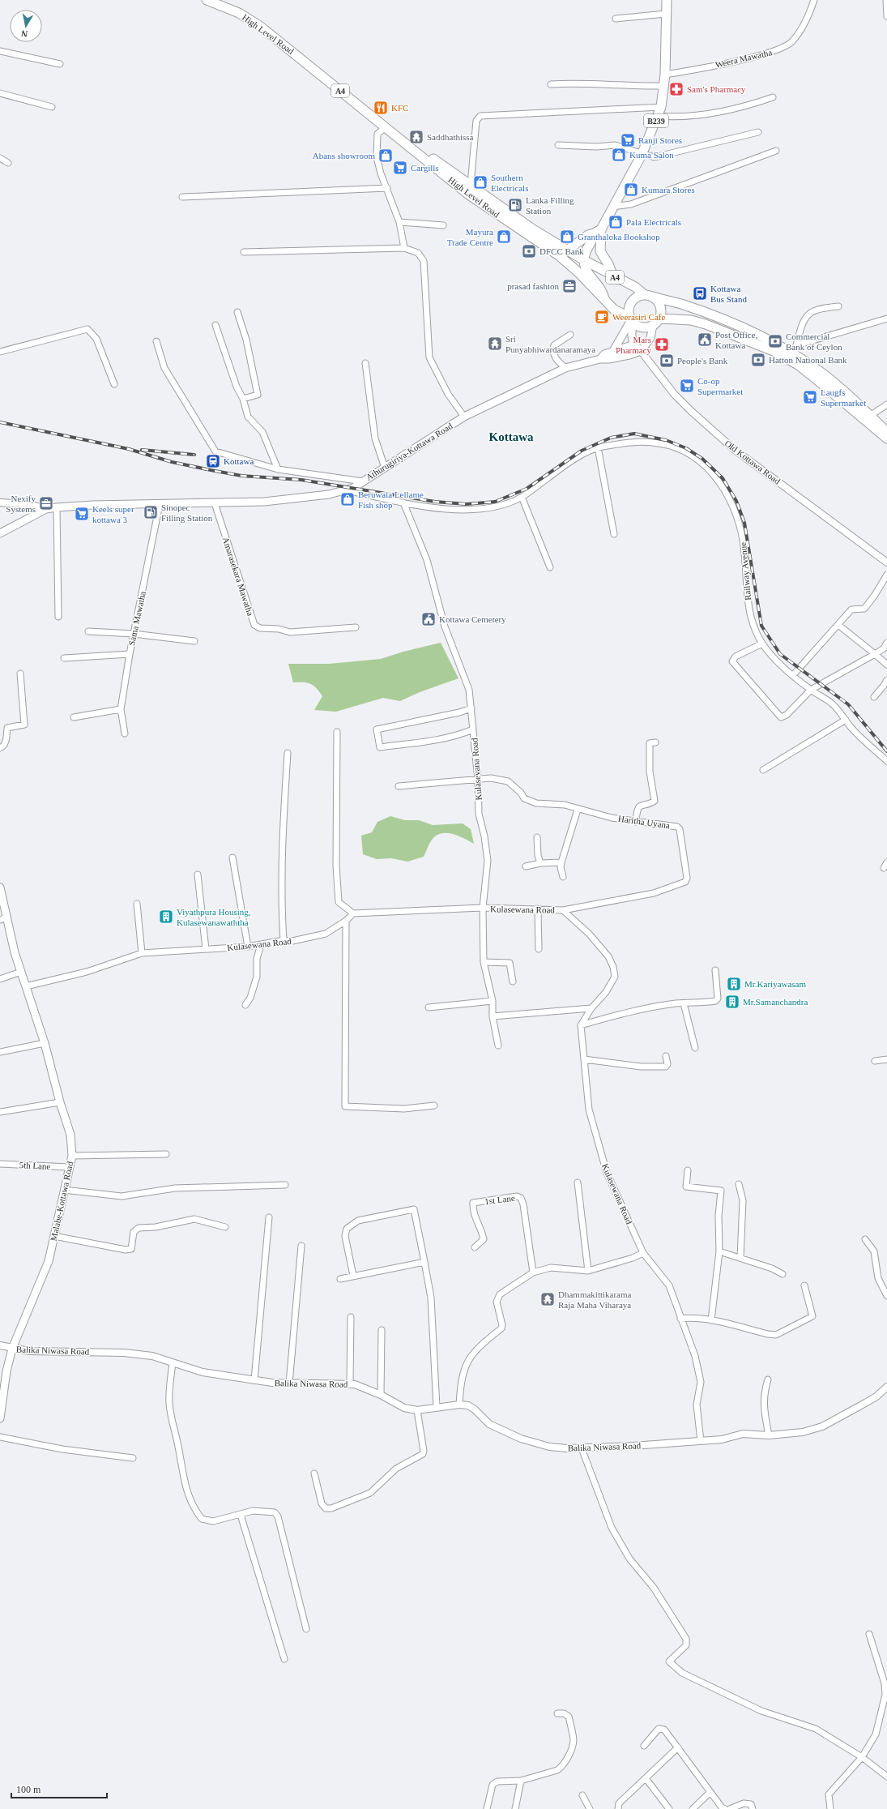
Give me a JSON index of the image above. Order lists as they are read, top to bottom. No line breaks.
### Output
{"streets":{"main road":["High Level Road","A4","B239","Athurugiriya-Kottawa Road","Old Kottawa Road","Malabe-Kottawa Road"],"street":["Weera Mawatha","Railway Avenue","Amarasekara Mawatha","Sama Mawatha","Kulasevana Road","Haritha Uyana","Kulasewana Road","5th Lane","1st Lane","Balika Niwasa Road"]},"crossings":[["High Level Road","B239"],["Weera Mawatha","B239"],["Athurugiriya-Kottawa Road","Old Kottawa Road"],["Athurugiriya-Kottawa Road","Railway Avenue"],["Athurugiriya-Kottawa Road","Amarasekara Mawatha"],["Athurugiriya-Kottawa Road","Sama Mawatha"],["Railway Avenue","Kulasevana Road"],["Kulasevana Road","Haritha Uyana"],["Kulasevana Road","Kulasewana Road"],["Haritha Uyana","Kulasewana Road"],["Kulasewana Road","Malabe-Kottawa Road"],["Kulasewana Road","Balika Niwasa Road"],["5th Lane","Malabe-Kottawa Road"],["Malabe-Kottawa Road","Balika Niwasa Road"]],"districts":["Kottawa"],"places":{"pharmacy":["Sam's Pharmacy","Mars Pharmacy"],"restaurant":["KFC"],"temple":["Saddhathissa","Sri Punyabhiwardanaramaya","Dhammakittikarama Raja Maha Viharaya"],"supermarket":["Ranji Stores","Cargills","Co-op Supermarket","Laugfs Supermarket","Keels super kottawa 3"],"shop":["Kuma Salon","Abans showroom","Southern Electricals","Kumara Stores","Pala Electricals","Mayura Trade Centre","Granthaloka Bookshop","Beruwala Lellame Fish shop"],"fuel station":["Lanka Filling Station","Sinopec Filling Station"],"bank":["DFCC Bank","Commercial Bank of Ceylon","Hatton National Bank","People's Bank"],"office":["prasad fashion","Nexify Systems"],"bus stop":["Kottawa Bus Stand"],"cafe":["Weerasiri Cafe"],"public building":["Post Office, Kottawa","Kottawa Cemetery"],"station":["Kottawa"],"building":["Viyathpura Housing, Kulasewanawaththa","Mr.Kariyawasam","Mr.Samanchandra"]},"scale_bar":"100 m","north":"bottom"}
